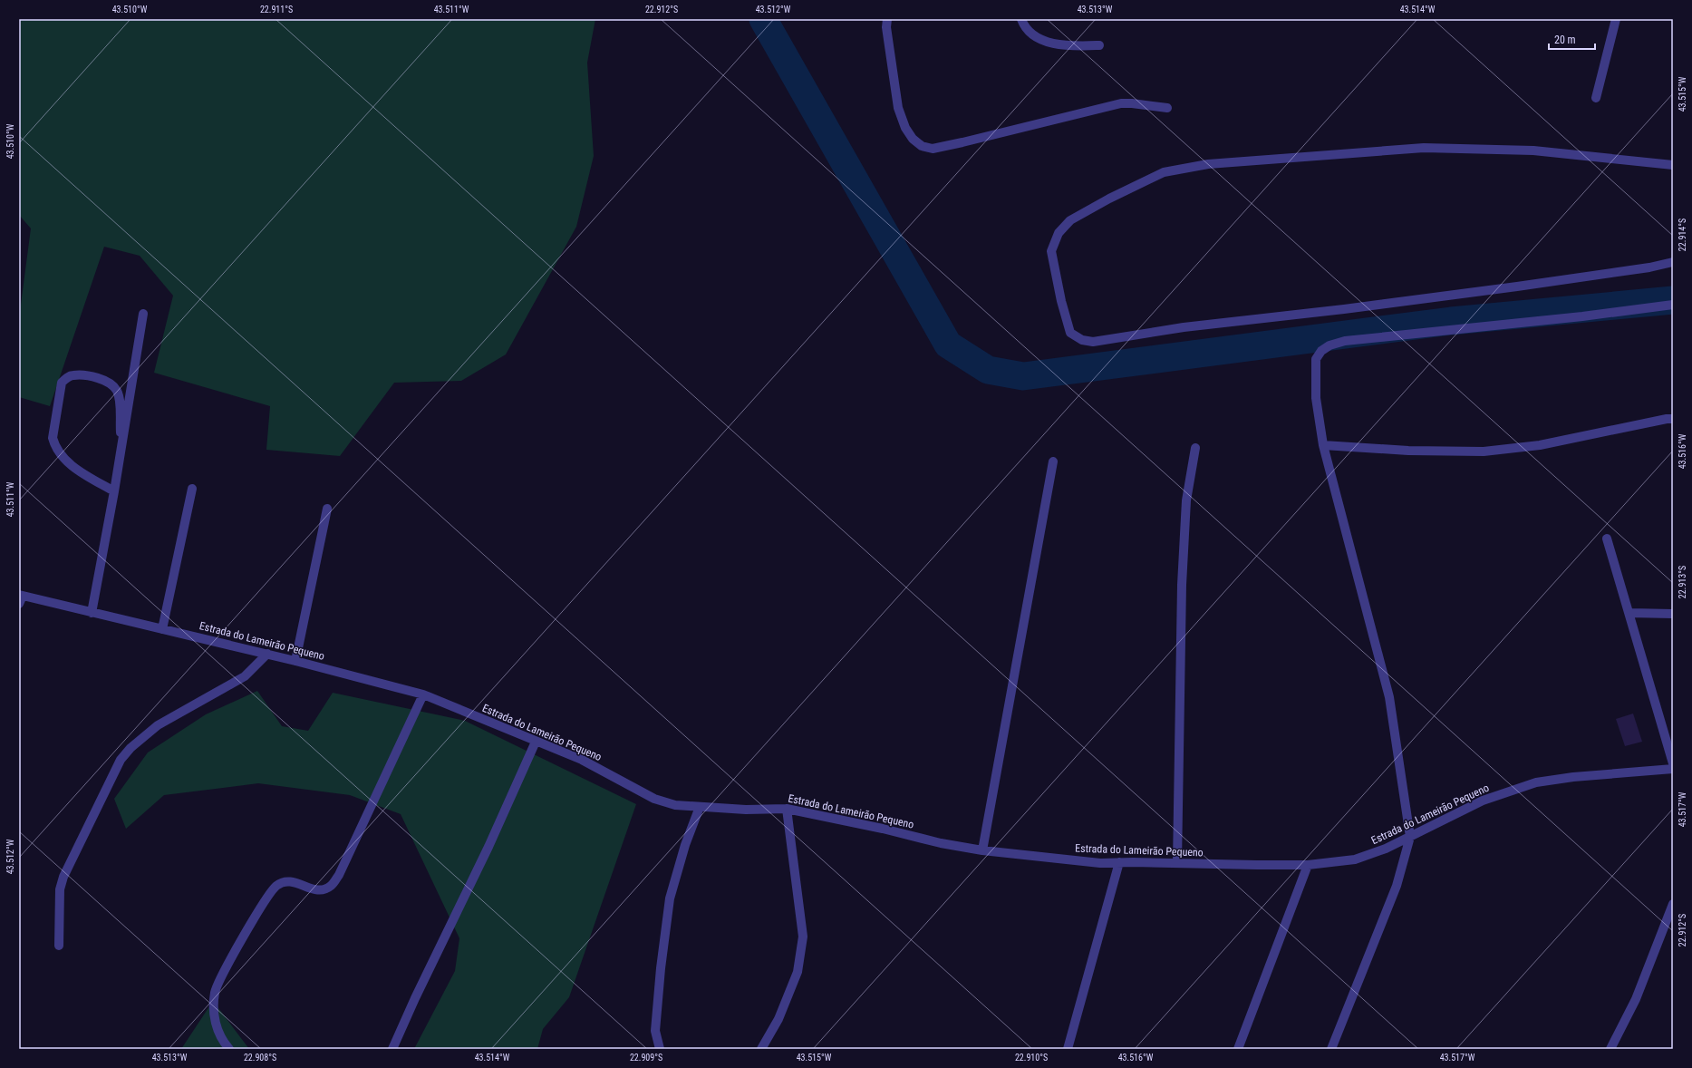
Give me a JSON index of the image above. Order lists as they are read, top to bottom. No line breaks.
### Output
{"streets":{"street":["Estrada do Lameirão Pequeno"]},"scale_bar":"20 m","coordinates":["43.510°W","22.911°S","43.511°W","22.912°S","43.512°W","43.513°W","43.514°W","43.515°W","22.914°S","43.516°W","22.913°S","43.517°W","22.908°S","22.909°S","22.910°S"]}
